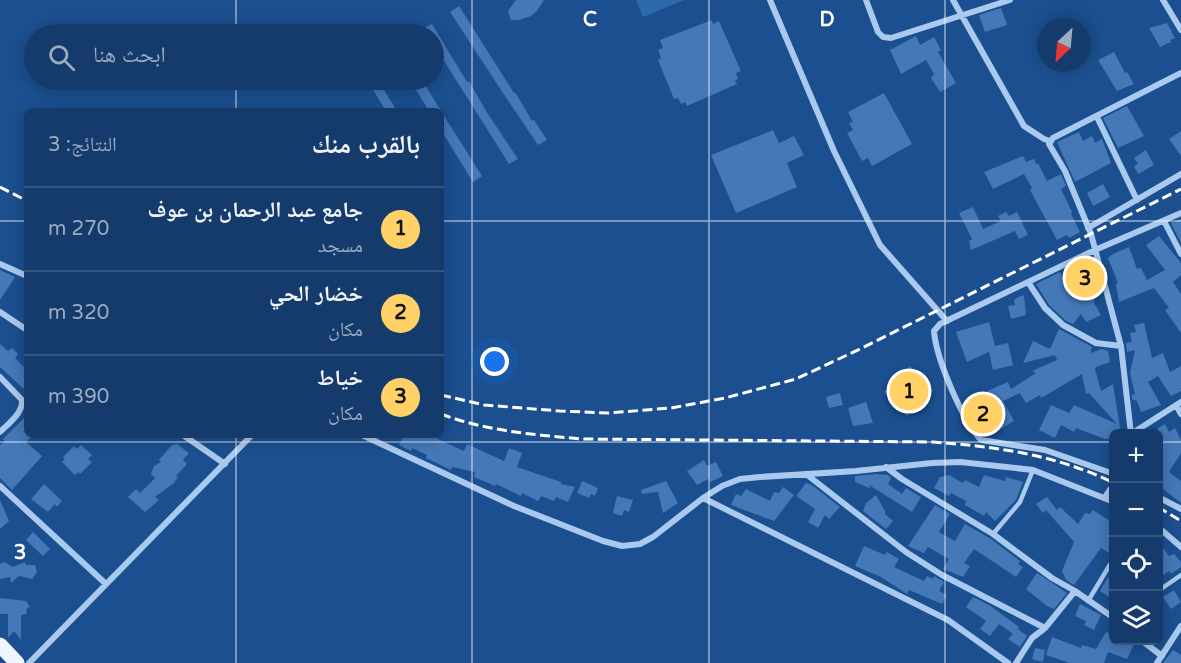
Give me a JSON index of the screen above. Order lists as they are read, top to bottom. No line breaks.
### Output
{"north":"bottom left","page":{"search":"ابحث هنا","heading":["بالقرب منك","النتائج: 3"],"list":[{"mark":"1","name":"جامع عبد الرحمان بن عوف","note":"مسجد","value":"270 m"},{"mark":"2","name":"خضار الحي","note":"مكان","value":"320 m"},{"mark":"3","name":"خياط","note":"مكان","value":"390 m"}],"pins":["3","1","2"],"map_buttons":["+","−"]},"grid":{"columns":["C","D"],"rows":["3"]}}
